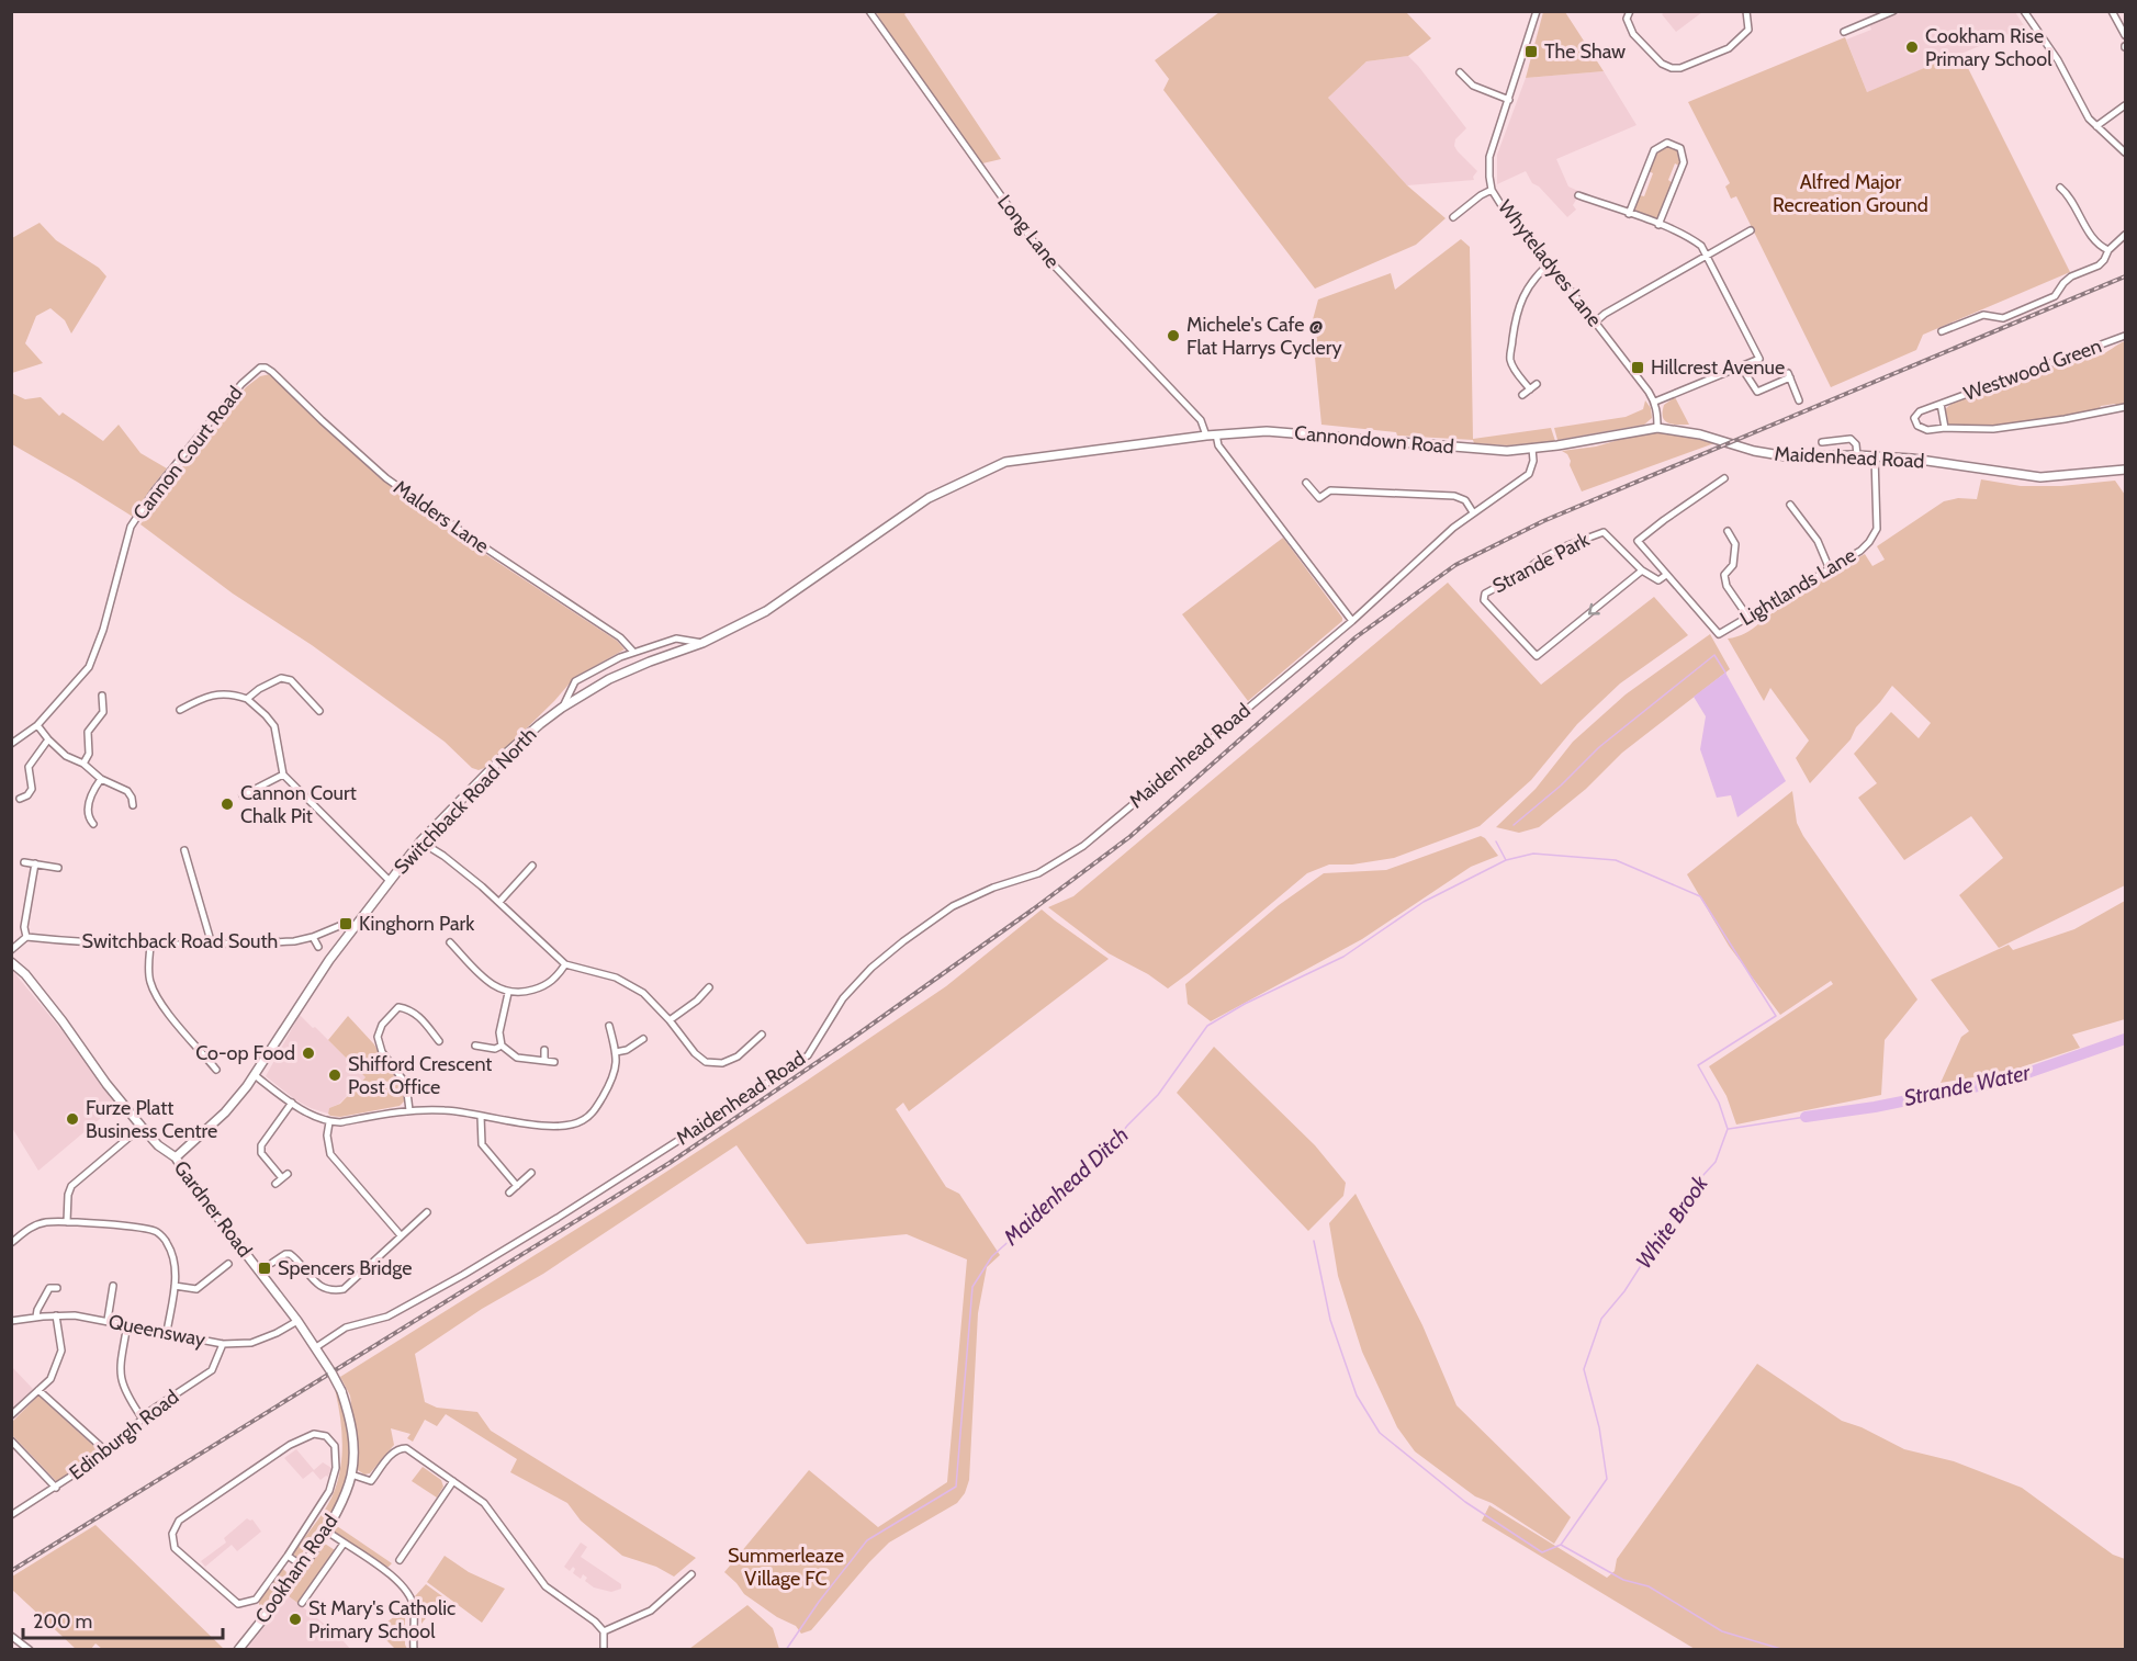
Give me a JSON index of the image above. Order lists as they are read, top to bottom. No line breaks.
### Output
{"streets":{"main road":["Cannondown Road","Maidenhead Road","Switchback Road North","Gardner Road","Cookham Road"],"street":["Long Lane","Whyteladyes Lane","Westwood Green","Cannon Court Road","Malders Lane","Strande Park","Lightlands Lane","Switchback Road South","Queensway","Edinburgh Road"]},"crossings":[["Long Lane","Switchback Road North"],["Cannondown Road","Maidenhead Road"],["Cannondown Road","Switchback Road North"],["Cannon Court Road","Malders Lane"],["Maidenhead Road","Lightlands Lane"],["Maidenhead Road","Gardner Road"],["Switchback Road North","Gardner Road"],["Gardner Road","Queensway"],["Gardner Road","Cookham Road"],["Queensway","Edinburgh Road"]],"water":["Strande Water","Maidenhead Ditch","White Brook"],"parks":["Alfred Major Recreation Ground","Summerleaze Village FC"],"places":{"other":["Cookham Rise Primary School","Michele's Cafe @ Flat Harrys Cyclery","Cannon Court Chalk Pit","Co-op Food","Shifford Crescent Post Office","Furze Platt Business Centre","St Mary's Catholic Primary School"],"transit":["The Shaw","Hillcrest Avenue","Kinghorn Park","Spencers Bridge"]},"scale_bar":"200 m"}
